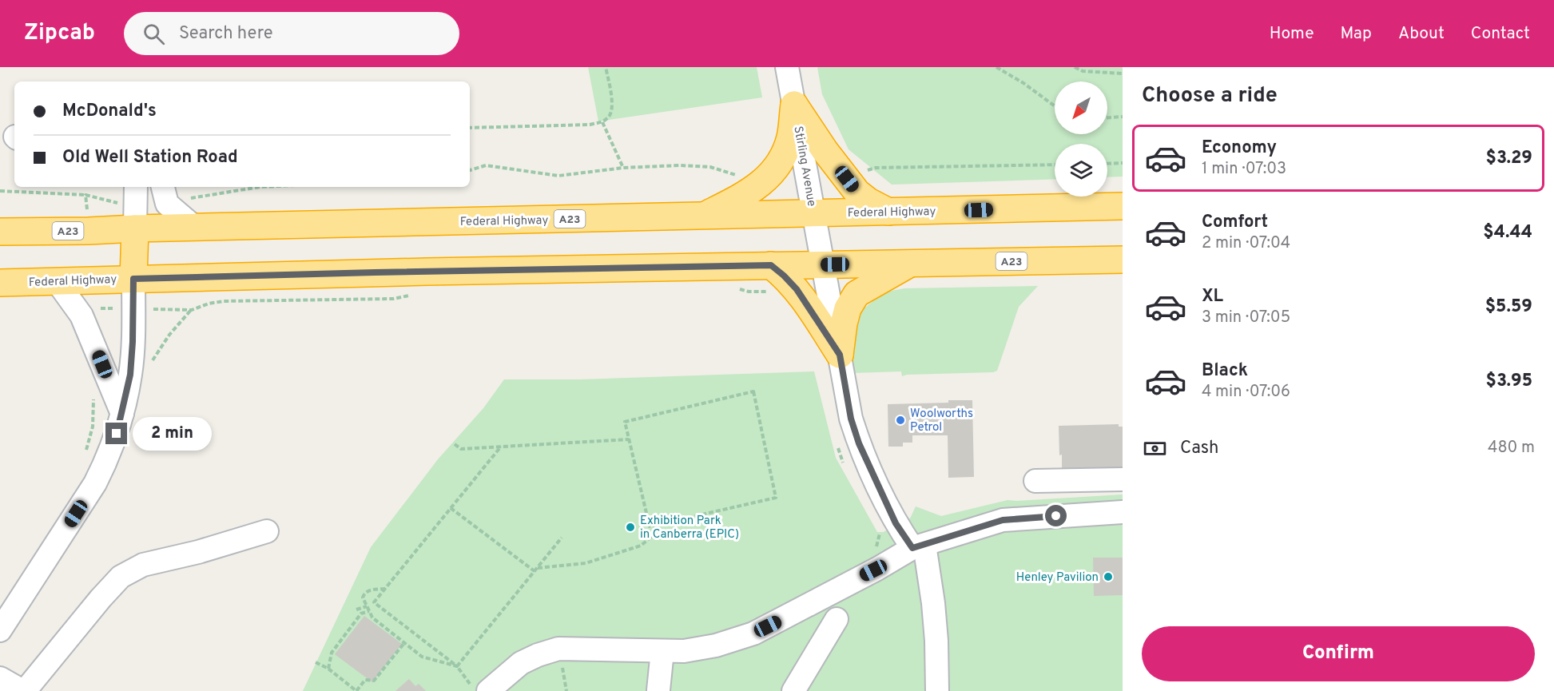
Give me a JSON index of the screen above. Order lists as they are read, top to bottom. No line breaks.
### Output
{"streets":{"highway":["Federal Highway","A23"],"street":["Stirling Avenue"]},"crossings":[["Stirling Avenue","Federal Highway"]],"places":["Woolworths Petrol","Exhibition Park in Canberra (EPIC)","Henley Pavilion"],"north":"bottom left","page":{"header":"Zipcab","search":"Search here","nav":["Home","Map","About","Contact"],"heading":"Choose a ride","banner":["McDonald's","Old Well Station Road"],"list":[{"name":"Economy","note":"1 min · 07:03","value":"$3.29"},{"name":"Comfort","note":"2 min · 07:04","value":"$4.44"},{"name":"XL","note":"3 min · 07:05","value":"$5.59"},{"name":"Black","note":"4 min · 07:06","value":"$3.95"}],"bubble":"2 min","pay":["Cash","480 m"],"buttons":"Confirm"}}
